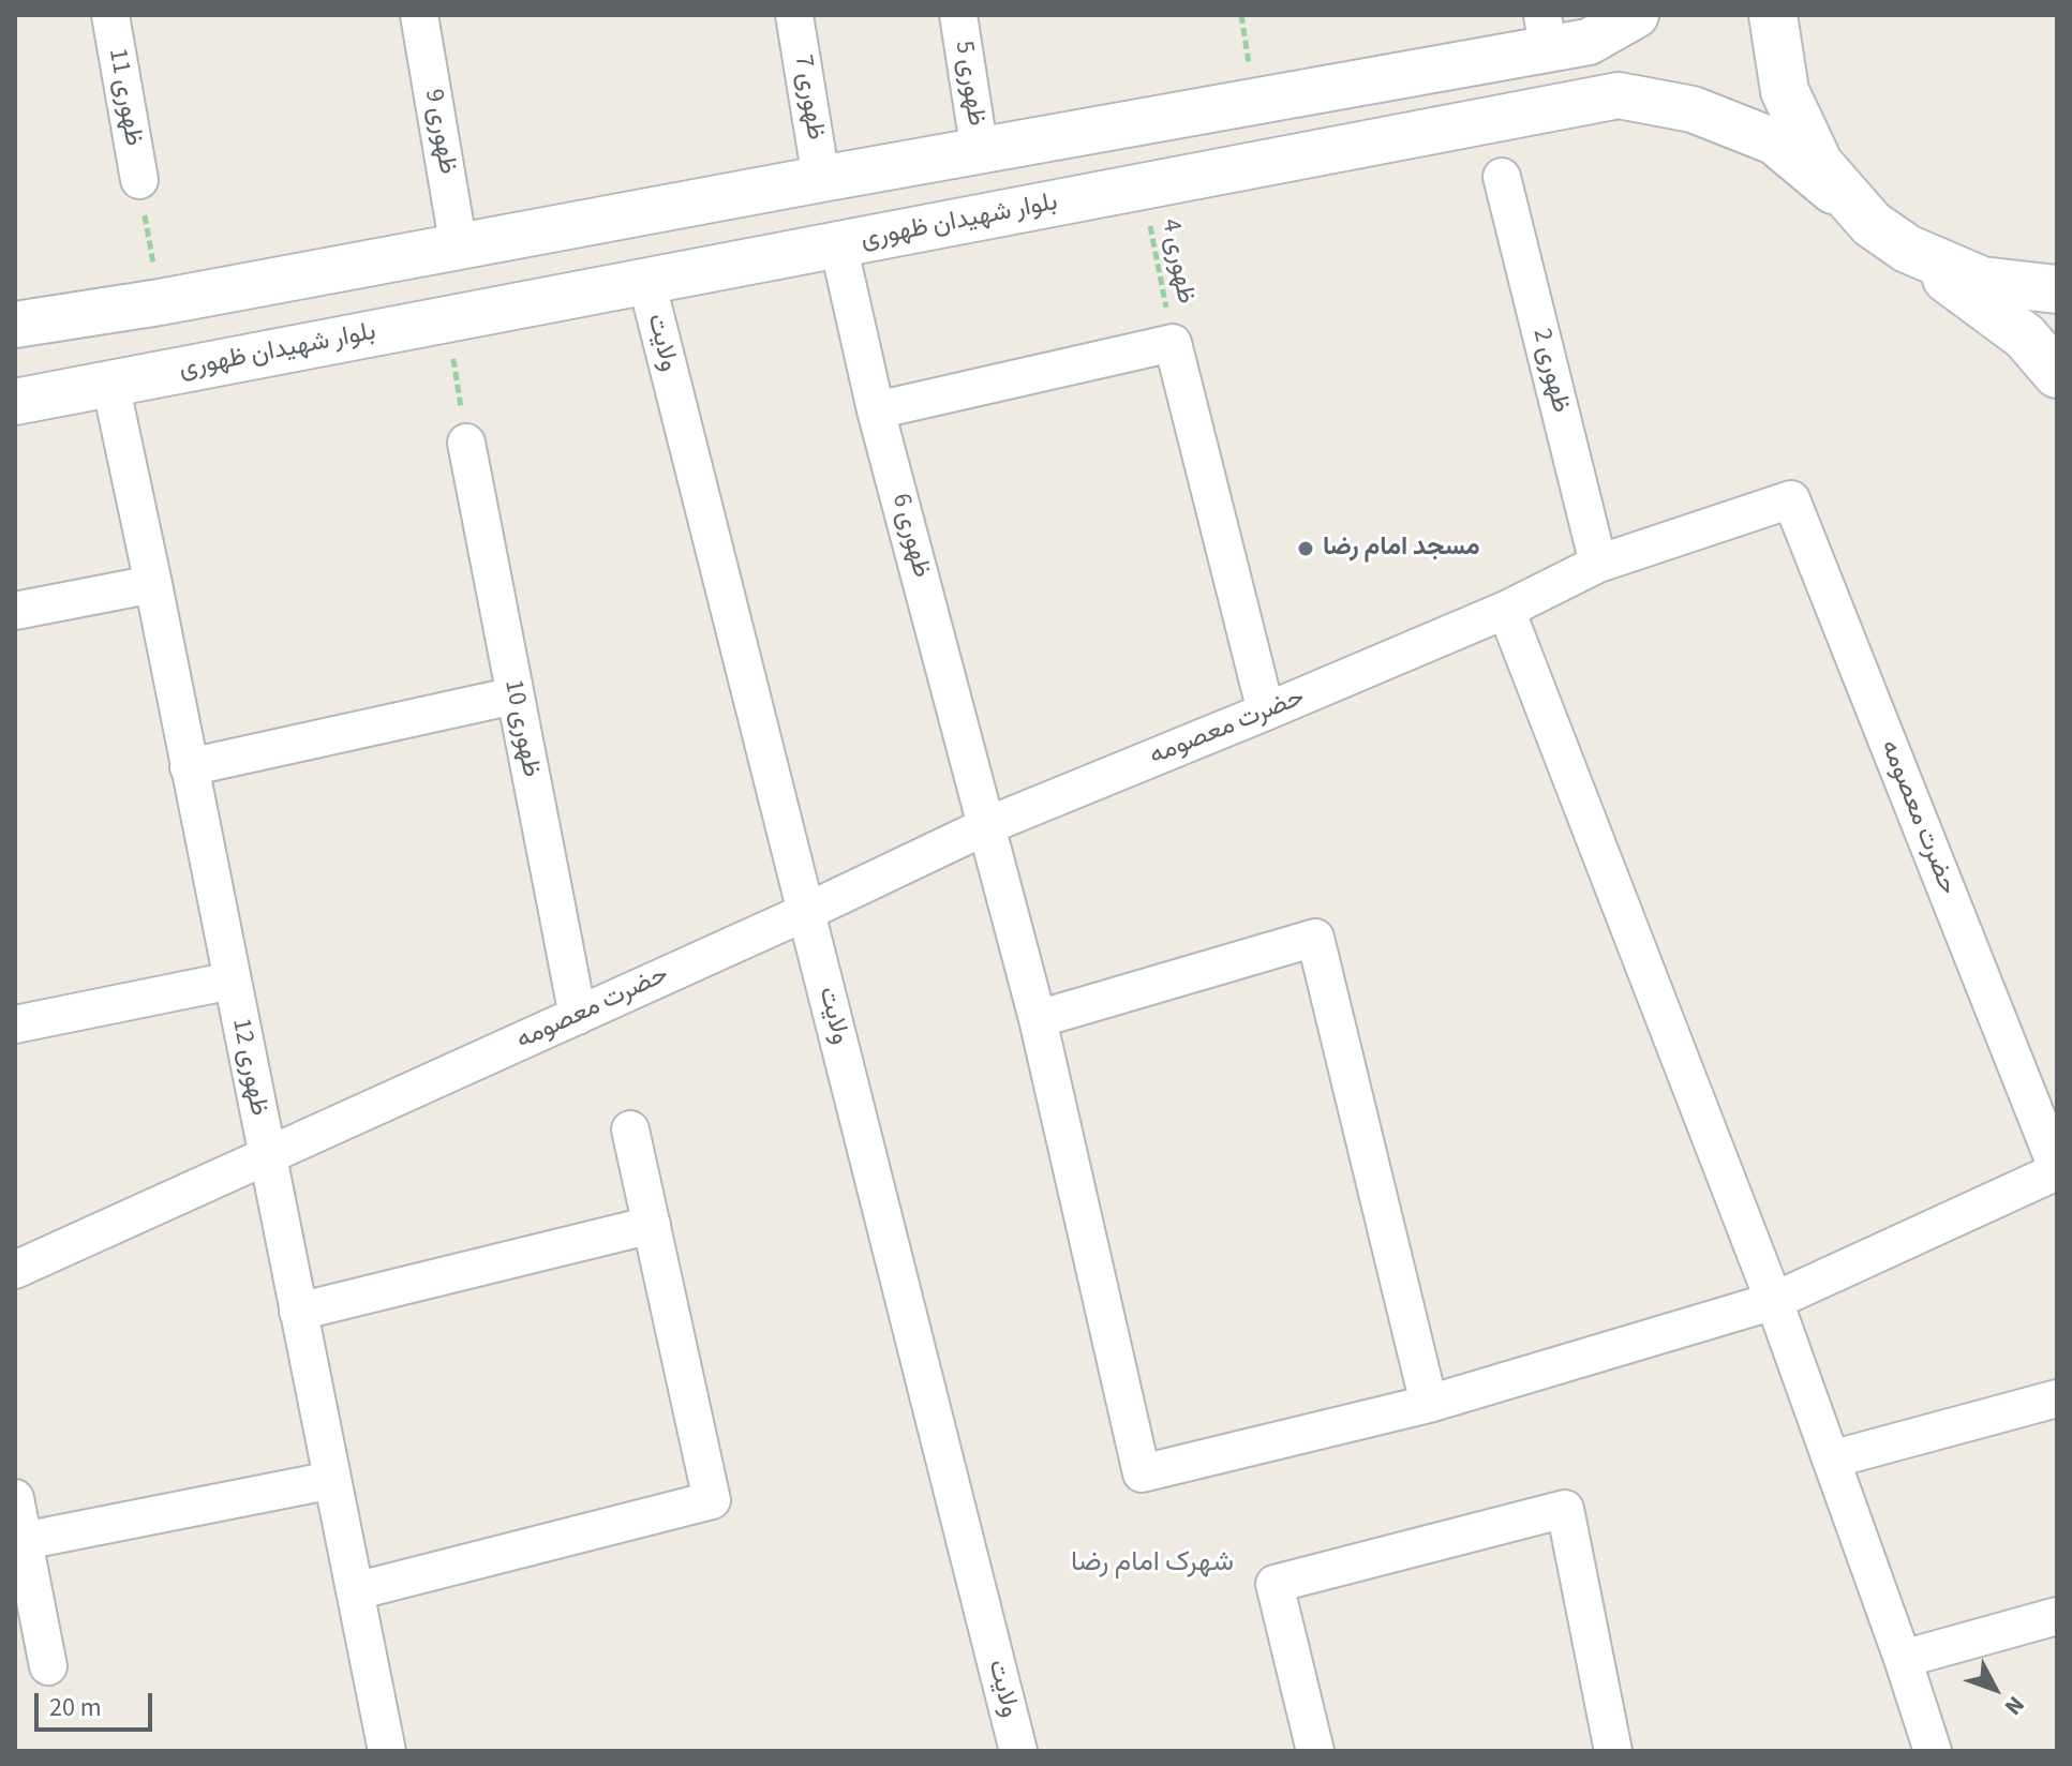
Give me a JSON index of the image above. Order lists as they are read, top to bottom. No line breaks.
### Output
{"streets":{"street":["ظهوری 5","ظهوری 11","ظهوری 7","ظهوری 9","بلوار شهیدان ظهوری","ولایت","ظهوری 2","ظهوری 6","حضرت معصومه","ظهوری 10","ظهوری 12"],"path":["ظهوری 4"]},"crossings":[["بلوار شهیدان ظهوری","ظهوری 4"],["بلوار شهیدان ظهوری","ولایت"],["بلوار شهیدان ظهوری","ظهوری 6"],["بلوار شهیدان ظهوری","ظهوری 12"],["ولایت","حضرت معصومه"],["ظهوری 2","حضرت معصومه"],["ظهوری 6","حضرت معصومه"],["حضرت معصومه","ظهوری 10"],["حضرت معصومه","ظهوری 12"]],"districts":["شهرک امام رضا"],"places":["مسجد امام رضا"],"scale_bar":"20 m","north":"bottom right"}
